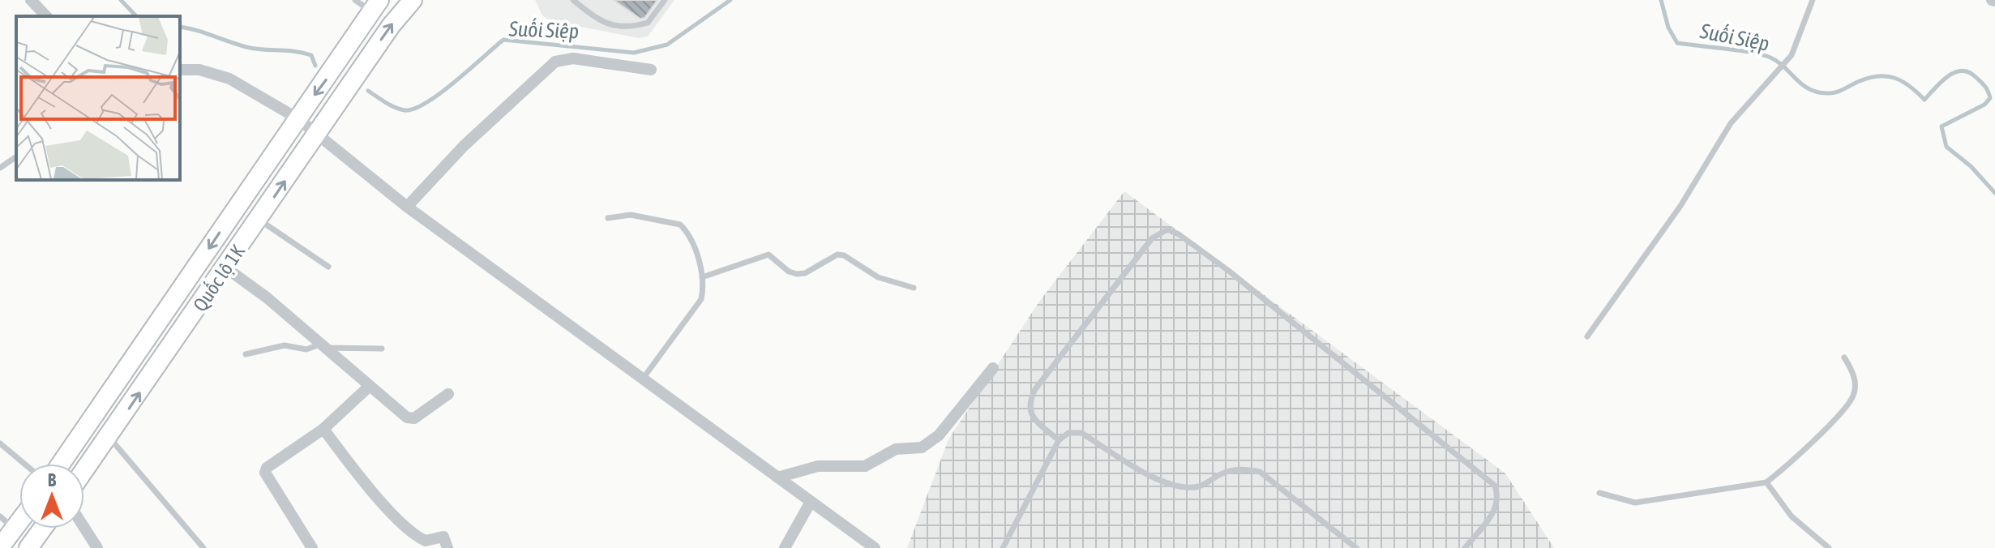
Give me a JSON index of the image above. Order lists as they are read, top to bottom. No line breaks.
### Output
{"streets":{"main road":["Quốc lộ 1K"]},"water":["Suối Siệp"],"north":"top"}
